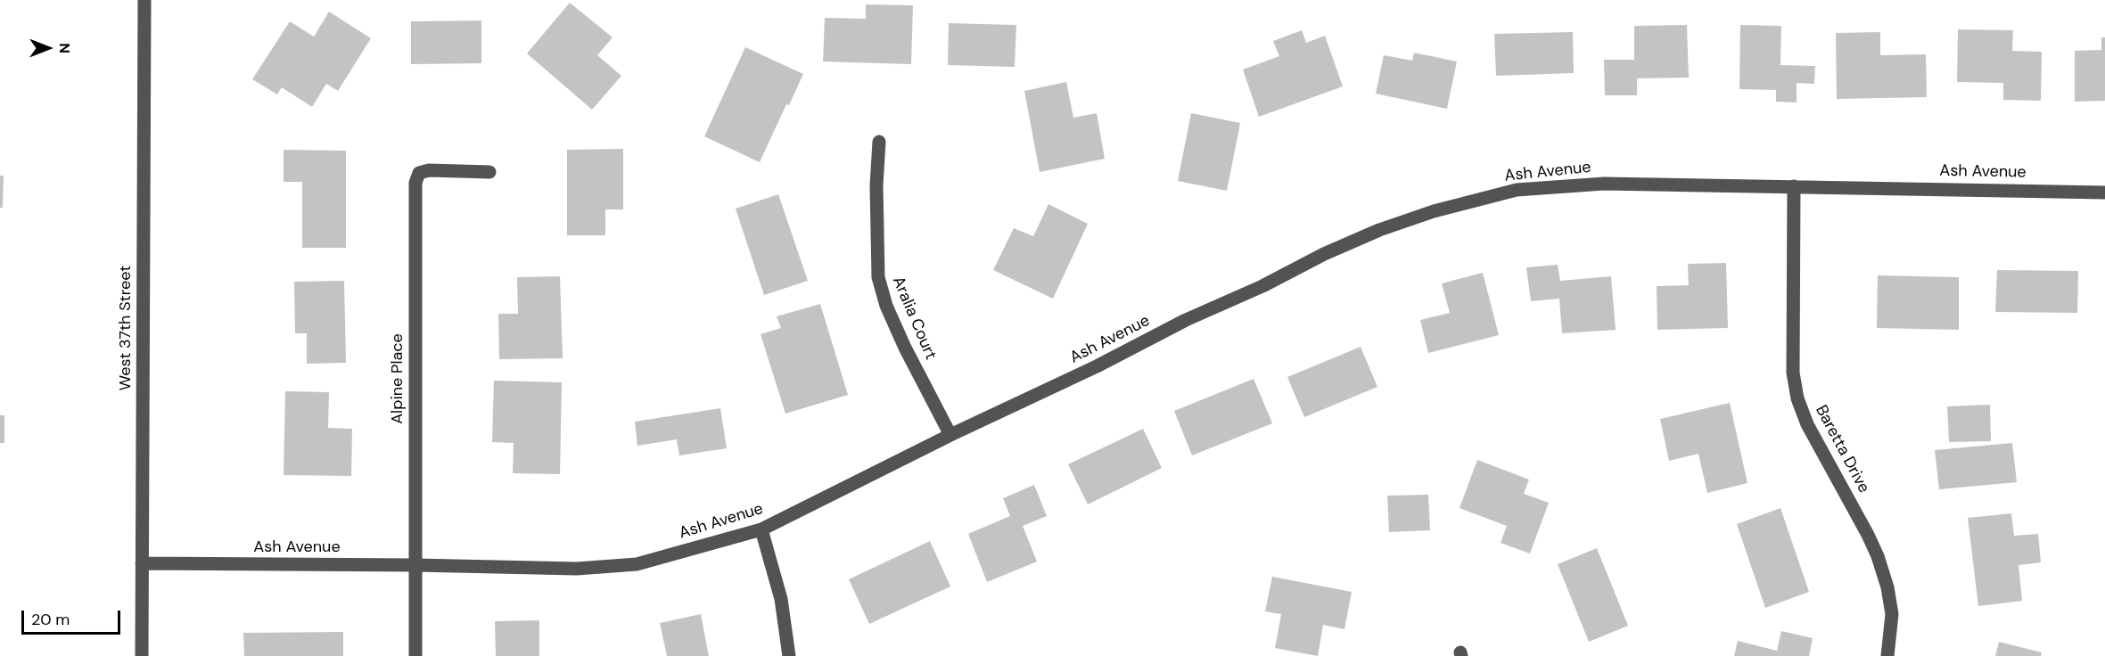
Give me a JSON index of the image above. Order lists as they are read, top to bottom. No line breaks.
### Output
{"streets":{"street":["Ash Avenue","Aralia Court","West 37th Street","Alpine Place","Baretta Drive"]},"crossings":[["Ash Avenue","Aralia Court"],["Ash Avenue","West 37th Street"],["Ash Avenue","Alpine Place"],["Ash Avenue","Baretta Drive"]],"scale_bar":"20 m","north":"right"}
